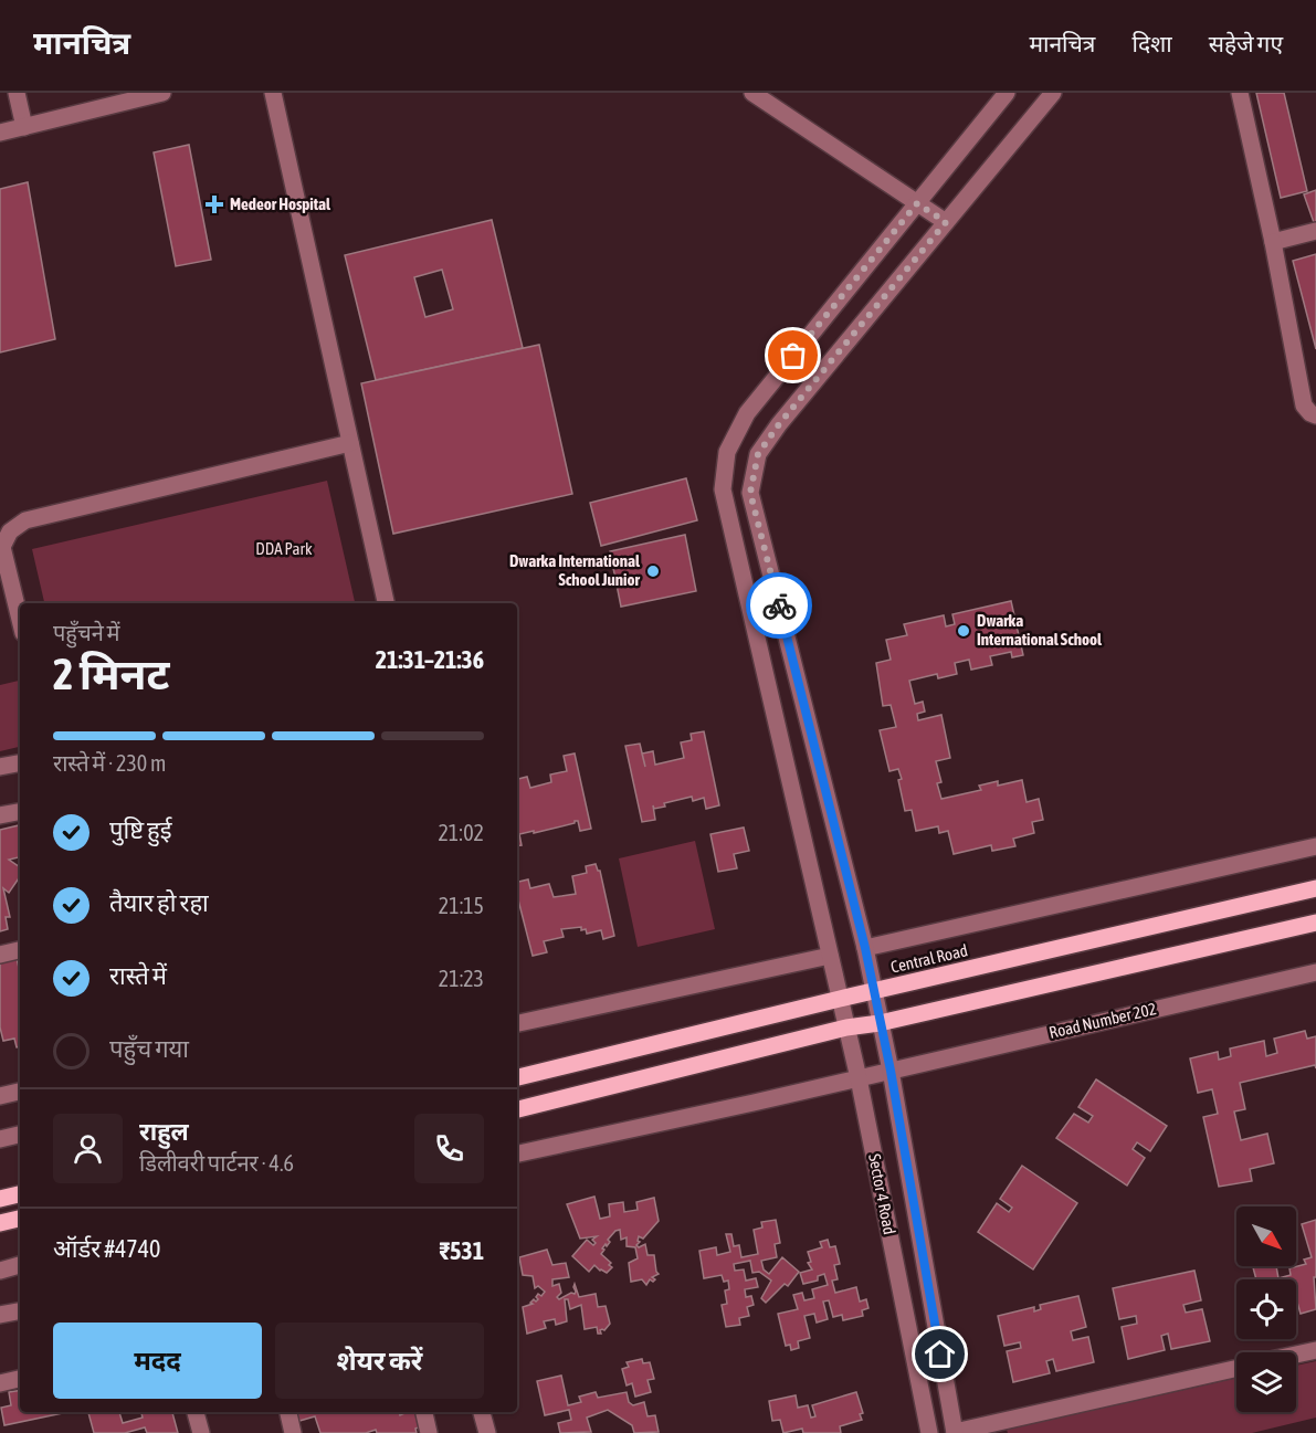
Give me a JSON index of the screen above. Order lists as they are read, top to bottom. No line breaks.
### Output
{"streets":{"main road":["Central Road"],"street":["Road Number 202","Sector 4 Road"]},"crossings":[["Central Road","Sector 4 Road"],["Road Number 202","Sector 4 Road"]],"parks":["DDA Park"],"places":{"health":["Medeor Hospital"],"other":["Dwarka International School Junior","Dwarka International School"]},"north":"bottom right","page":{"header":"मानचित्र","nav":["मानचित्र","दिशा","सहेजे गए"],"heading":["2 मिनट","पहुँचने में","21:31–21:36"],"panel":["राहुल","डिलीवरी पार्टनर · 4.6","ऑर्डर #4740","₹531"],"bar":"रास्ते में · 230 m","list":[["पुष्टि हुई","21:02"],["तैयार हो रहा","21:15"],["रास्ते में","21:23"],"पहुँच गया"],"buttons":["मदद","शेयर करें"]}}
